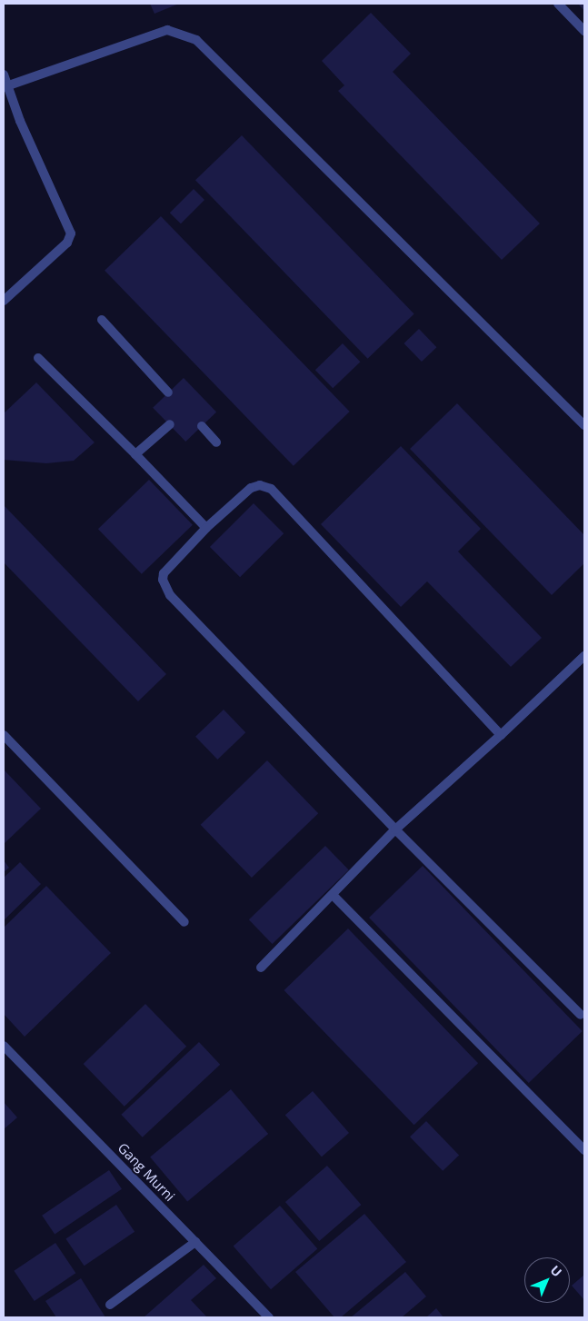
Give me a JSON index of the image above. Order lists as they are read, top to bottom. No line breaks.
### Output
{"streets":{"street":["Gang Murni"]},"north":"top right"}
